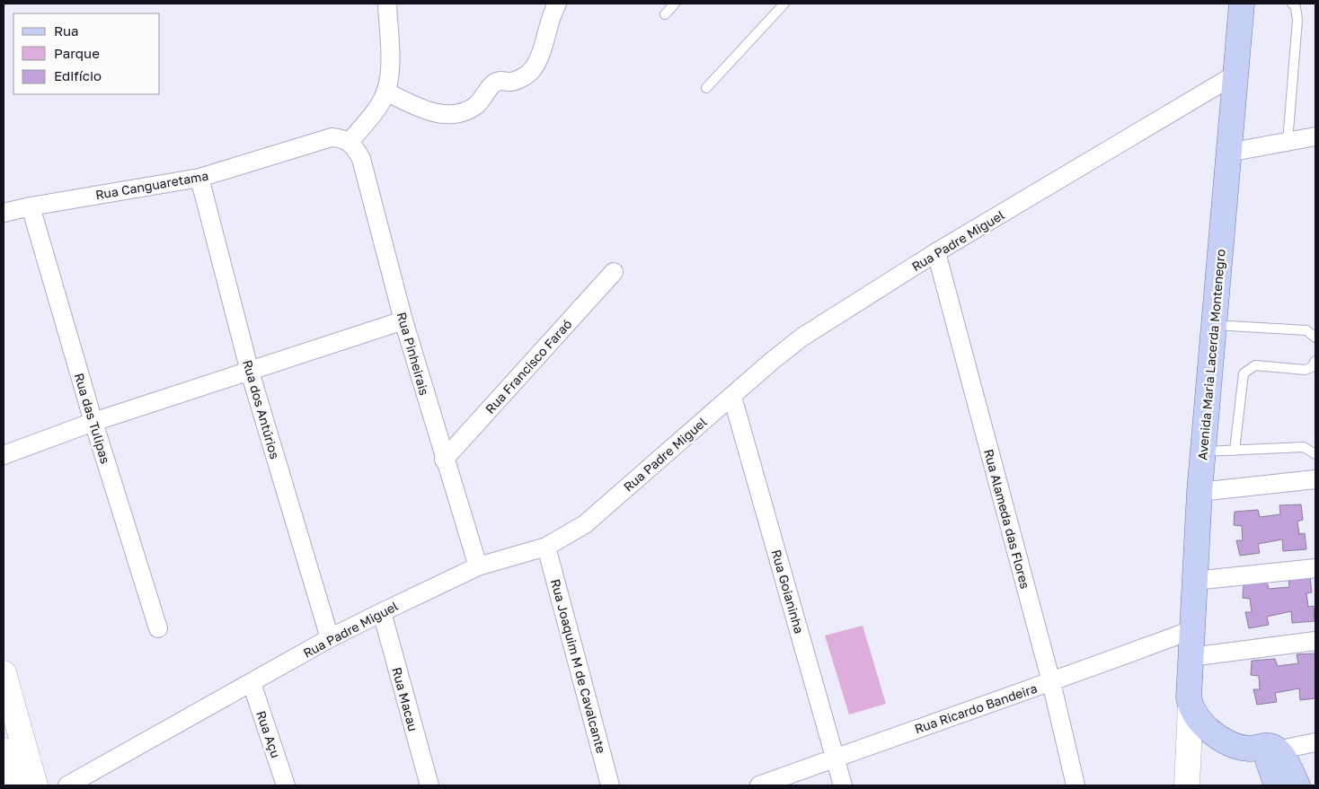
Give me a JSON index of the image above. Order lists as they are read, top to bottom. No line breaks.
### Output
{"streets":{"main road":["Avenida Maria Lacerda Montenegro"],"street":["Rua Canguaretama","Rua Padre Miguel","Rua Pinheirais","Rua Francisco Faraó","Rua dos Antúrios","Rua das Tulipas","Rua Alameda das Flores","Rua Goianinha","Rua Joaquim M de Cavalcante","Rua Macau","Rua Ricardo Bandeira","Rua Açu"]},"crossings":[["Rua Canguaretama","Rua Pinheirais"],["Rua Canguaretama","Rua dos Antúrios"],["Rua Canguaretama","Rua das Tulipas"],["Rua Padre Miguel","Rua Pinheirais"],["Rua Padre Miguel","Avenida Maria Lacerda Montenegro"],["Rua Padre Miguel","Rua dos Antúrios"],["Rua Padre Miguel","Rua Alameda das Flores"],["Rua Padre Miguel","Rua Goianinha"],["Rua Padre Miguel","Rua Joaquim M de Cavalcante"],["Rua Padre Miguel","Rua Macau"],["Rua Padre Miguel","Rua Açu"],["Rua Pinheirais","Rua Francisco Faraó"],["Avenida Maria Lacerda Montenegro","Rua Ricardo Bandeira"],["Rua Alameda das Flores","Rua Ricardo Bandeira"],["Rua Goianinha","Rua Ricardo Bandeira"]],"legend":["Rua","Parque","Edifício"]}
